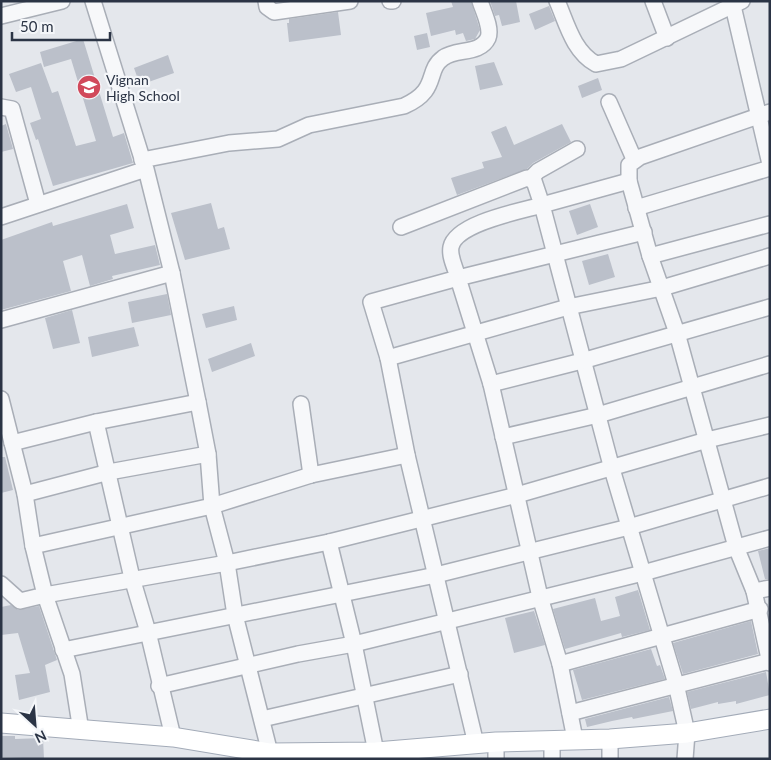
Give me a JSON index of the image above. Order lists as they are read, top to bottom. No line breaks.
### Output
{"places":{"school or university":["Vignan High School"]},"scale_bar":"50 m","north":"bottom right"}
